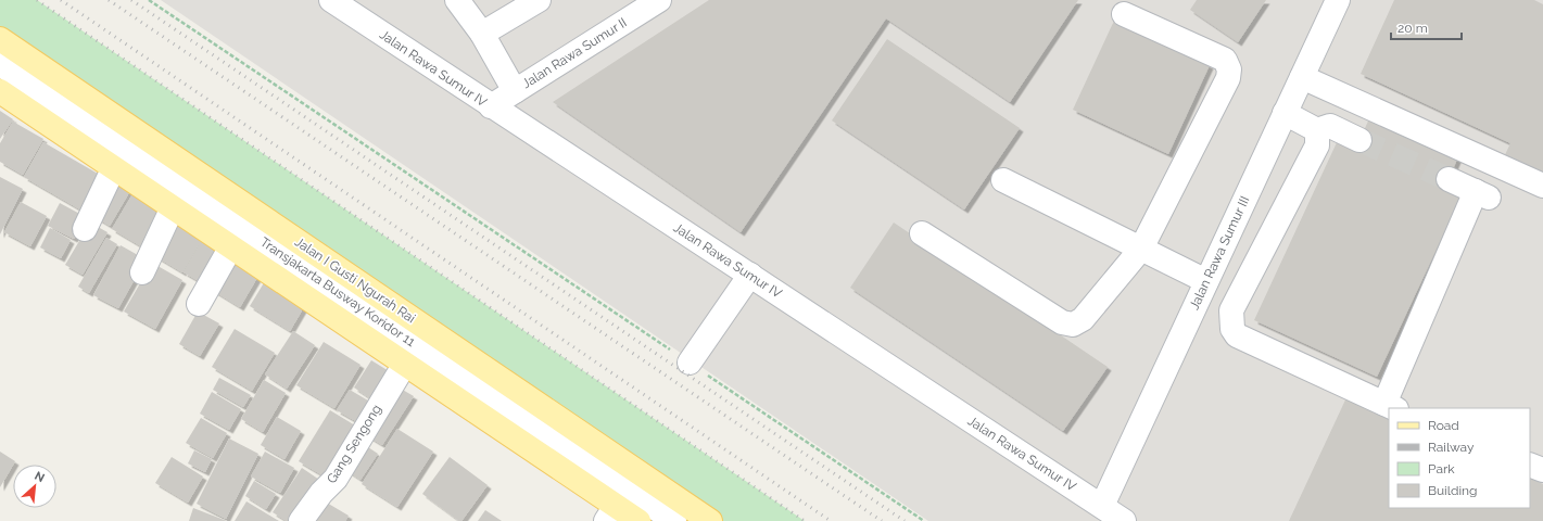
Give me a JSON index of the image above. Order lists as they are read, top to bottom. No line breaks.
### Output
{"streets":{"main road":["Jalan I Gusti Ngurah Rai"],"street":["Jalan Rawa Sumur II","Jalan Rawa Sumur IV","Jalan Rawa Sumur III","Transjakarta Busway Koridor 11","Gang Sengong"]},"crossings":[["Jalan Rawa Sumur II","Jalan Rawa Sumur IV"],["Jalan Rawa Sumur IV","Jalan Rawa Sumur III"]],"legend":["Road","Railway","Park","Building"],"scale_bar":"20 m","north":"top right"}
